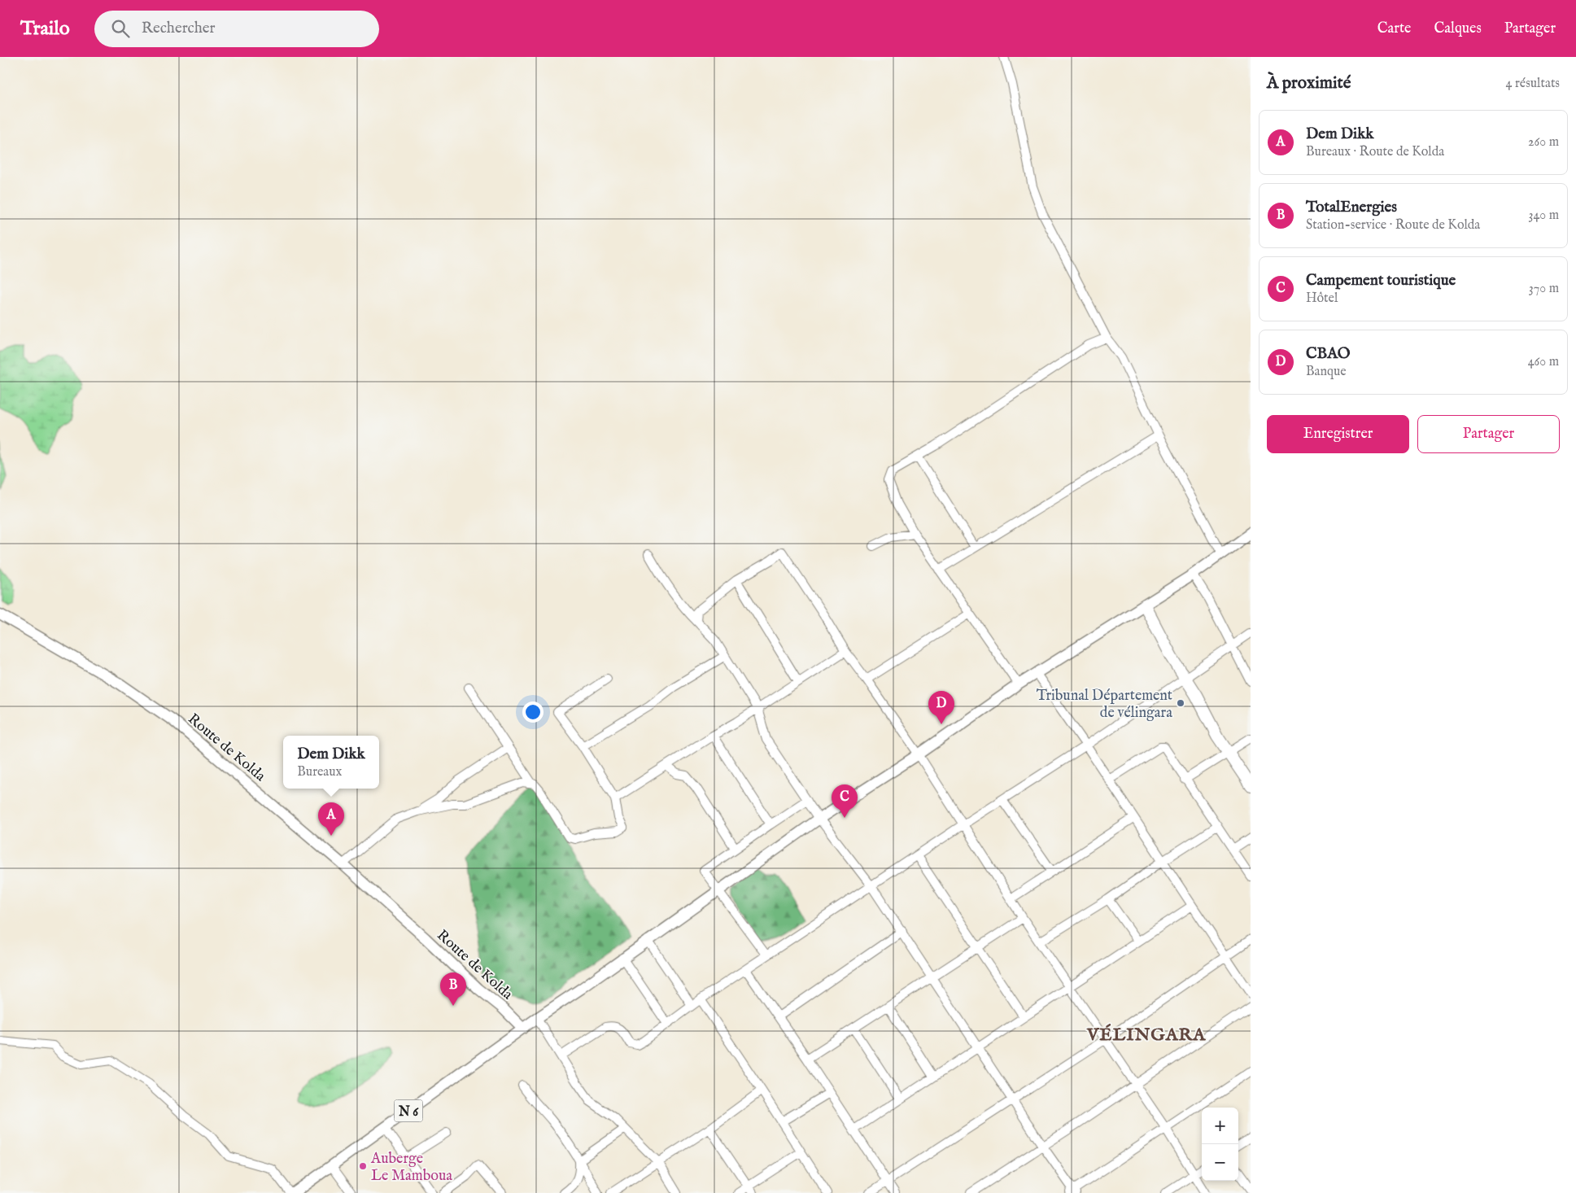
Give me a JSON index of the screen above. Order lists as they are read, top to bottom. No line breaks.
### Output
{"streets":{"main road":["Route de Kolda","N 6"]},"crossings":[["Route de Kolda","N 6"]],"districts":["VÉLINGARA"],"places":["Tribunal Département de vélingara","Auberge Le Mamboua"],"page":{"header":"Trailo","search":"Rechercher","nav":["Carte","Calques","Partager"],"heading":["À proximité","4 résultats"],"list":[{"mark":"A","name":"Dem Dikk","note":"Bureaux · Route de Kolda","value":"260 m"},{"mark":"B","name":"TotalEnergies","note":"Station-service · Route de Kolda","value":"340 m"},{"mark":"C","name":"Campement touristique","note":"Hôtel","value":"370 m"},{"mark":"D","name":"CBAO","note":"Banque","value":"460 m"}],"buttons":["Enregistrer","Partager"],"pins":["D","C","A","B"],"popup":["Dem Dikk","Bureaux"],"map_buttons":["+","−"]}}
